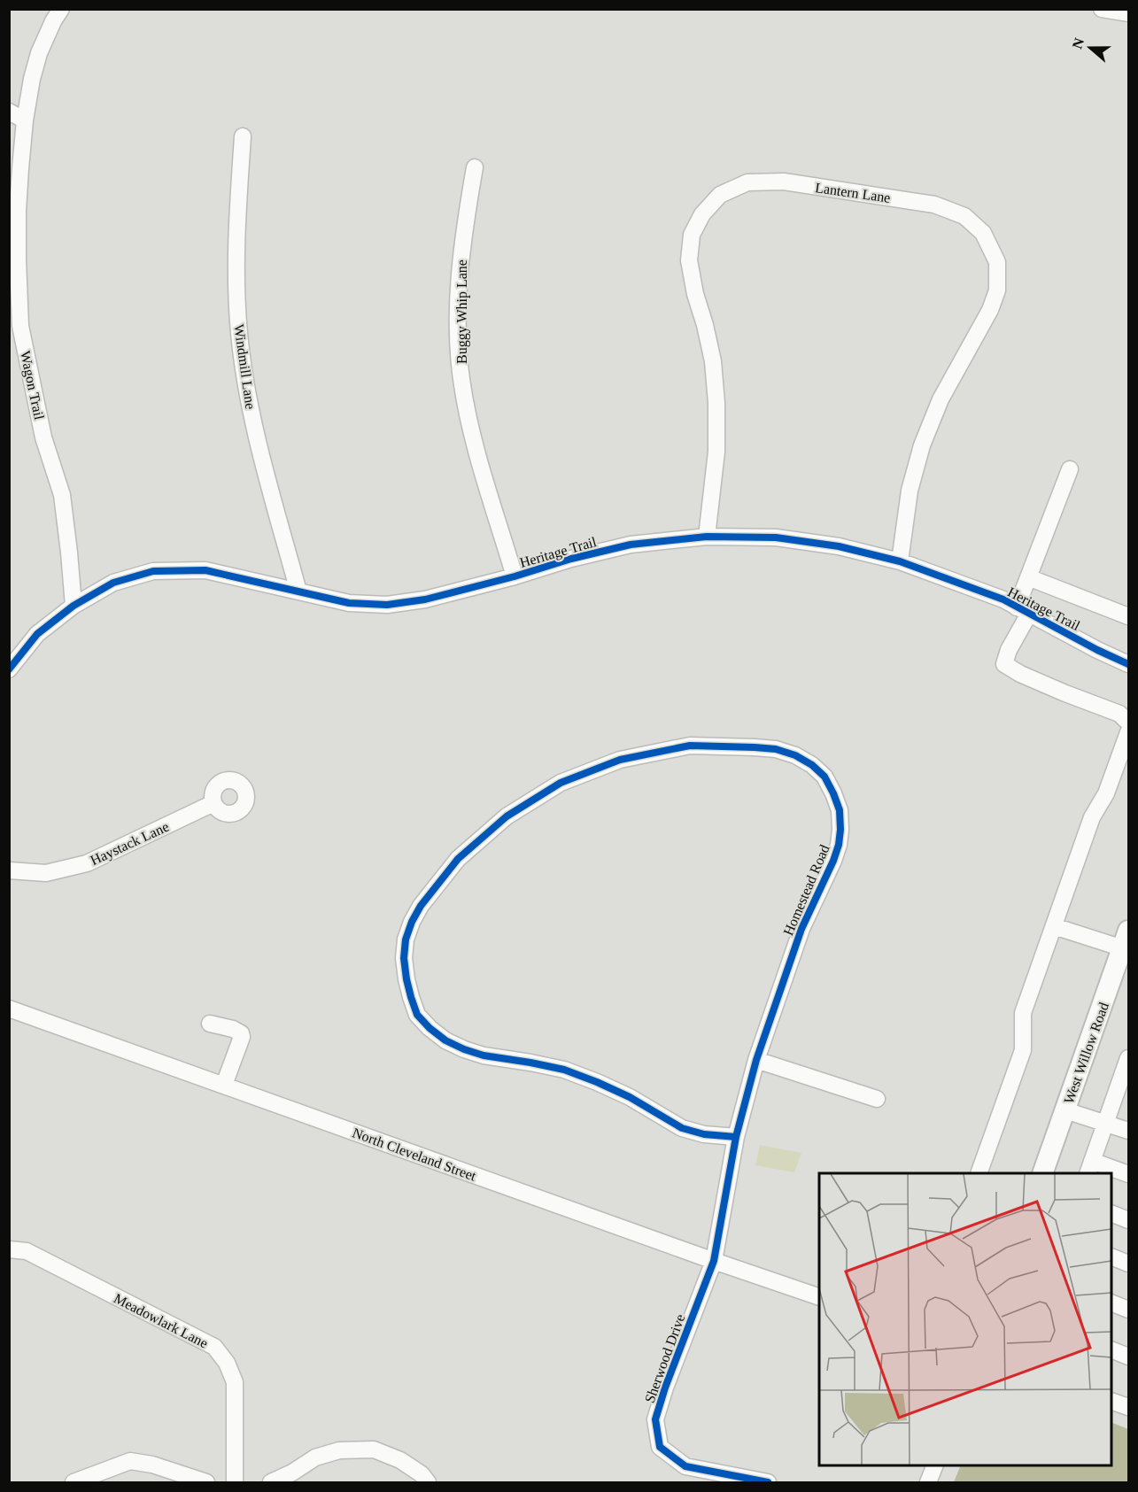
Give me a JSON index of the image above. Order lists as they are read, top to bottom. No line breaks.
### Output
{"streets":{"main road":["West Willow Road"],"street":["Lantern Lane","Buggy Whip Lane","Windmill Lane","Wagon Trail","Heritage Trail","Haystack Lane","Homestead Road","North Cleveland Street","Meadowlark Lane","Sherwood Drive"]},"crossings":[["Lantern Lane","Heritage Trail"],["Buggy Whip Lane","Heritage Trail"],["Windmill Lane","Heritage Trail"],["Wagon Trail","Heritage Trail"],["Homestead Road","North Cleveland Street"],["Homestead Road","Sherwood Drive"],["North Cleveland Street","Sherwood Drive"]],"north":"left"}
